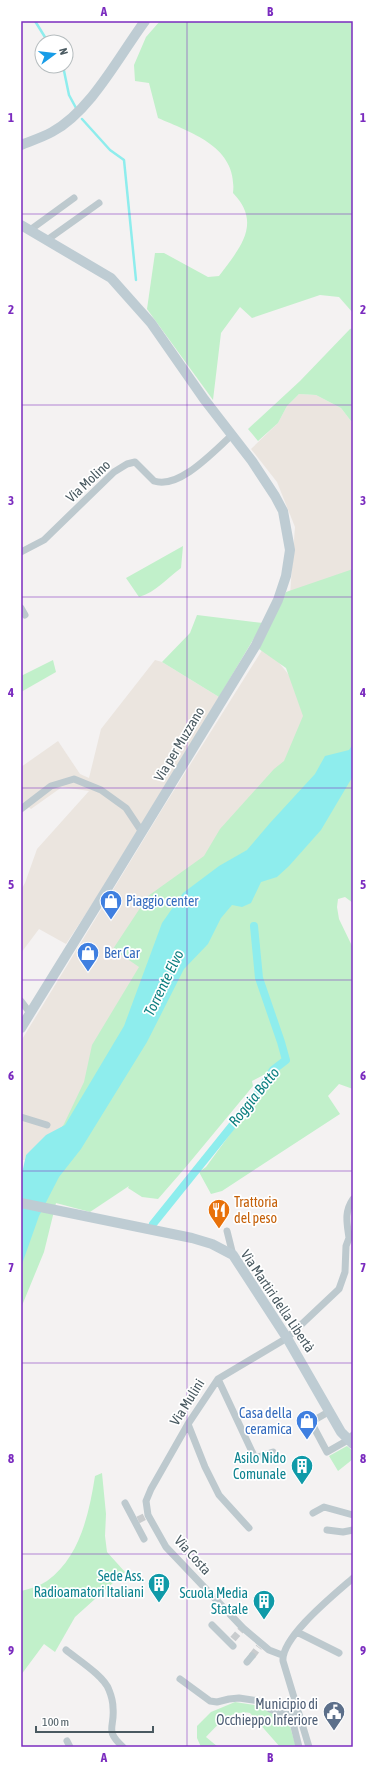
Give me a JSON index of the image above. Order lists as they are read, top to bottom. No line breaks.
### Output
{"streets":{"street":["Via Molino","Via per Muzzano","Via Martiri della Libertà","Via Mulini","Via Costa"]},"crossings":[["Via Molino","Via per Muzzano"],["Via Martiri della Libertà","Via Mulini"],["Via Mulini","Via Costa"]],"water":["Torrente Elvo","Roggia Botto"],"places":{"shop":["Piaggio center","Ber Car","Casa della ceramica"],"restaurant":["Trattoria del peso"],"building":["Asilo Nido Comunale","Sede Ass. Radioamatori Italiani","Scuola Media Statale"],"public building":["Municipio di Occhieppo Inferiore"]},"scale_bar":"100 m","north":"right","grid":{"columns":["A","B"],"rows":["1","2","3","4","5","6","7","8","9"]}}
